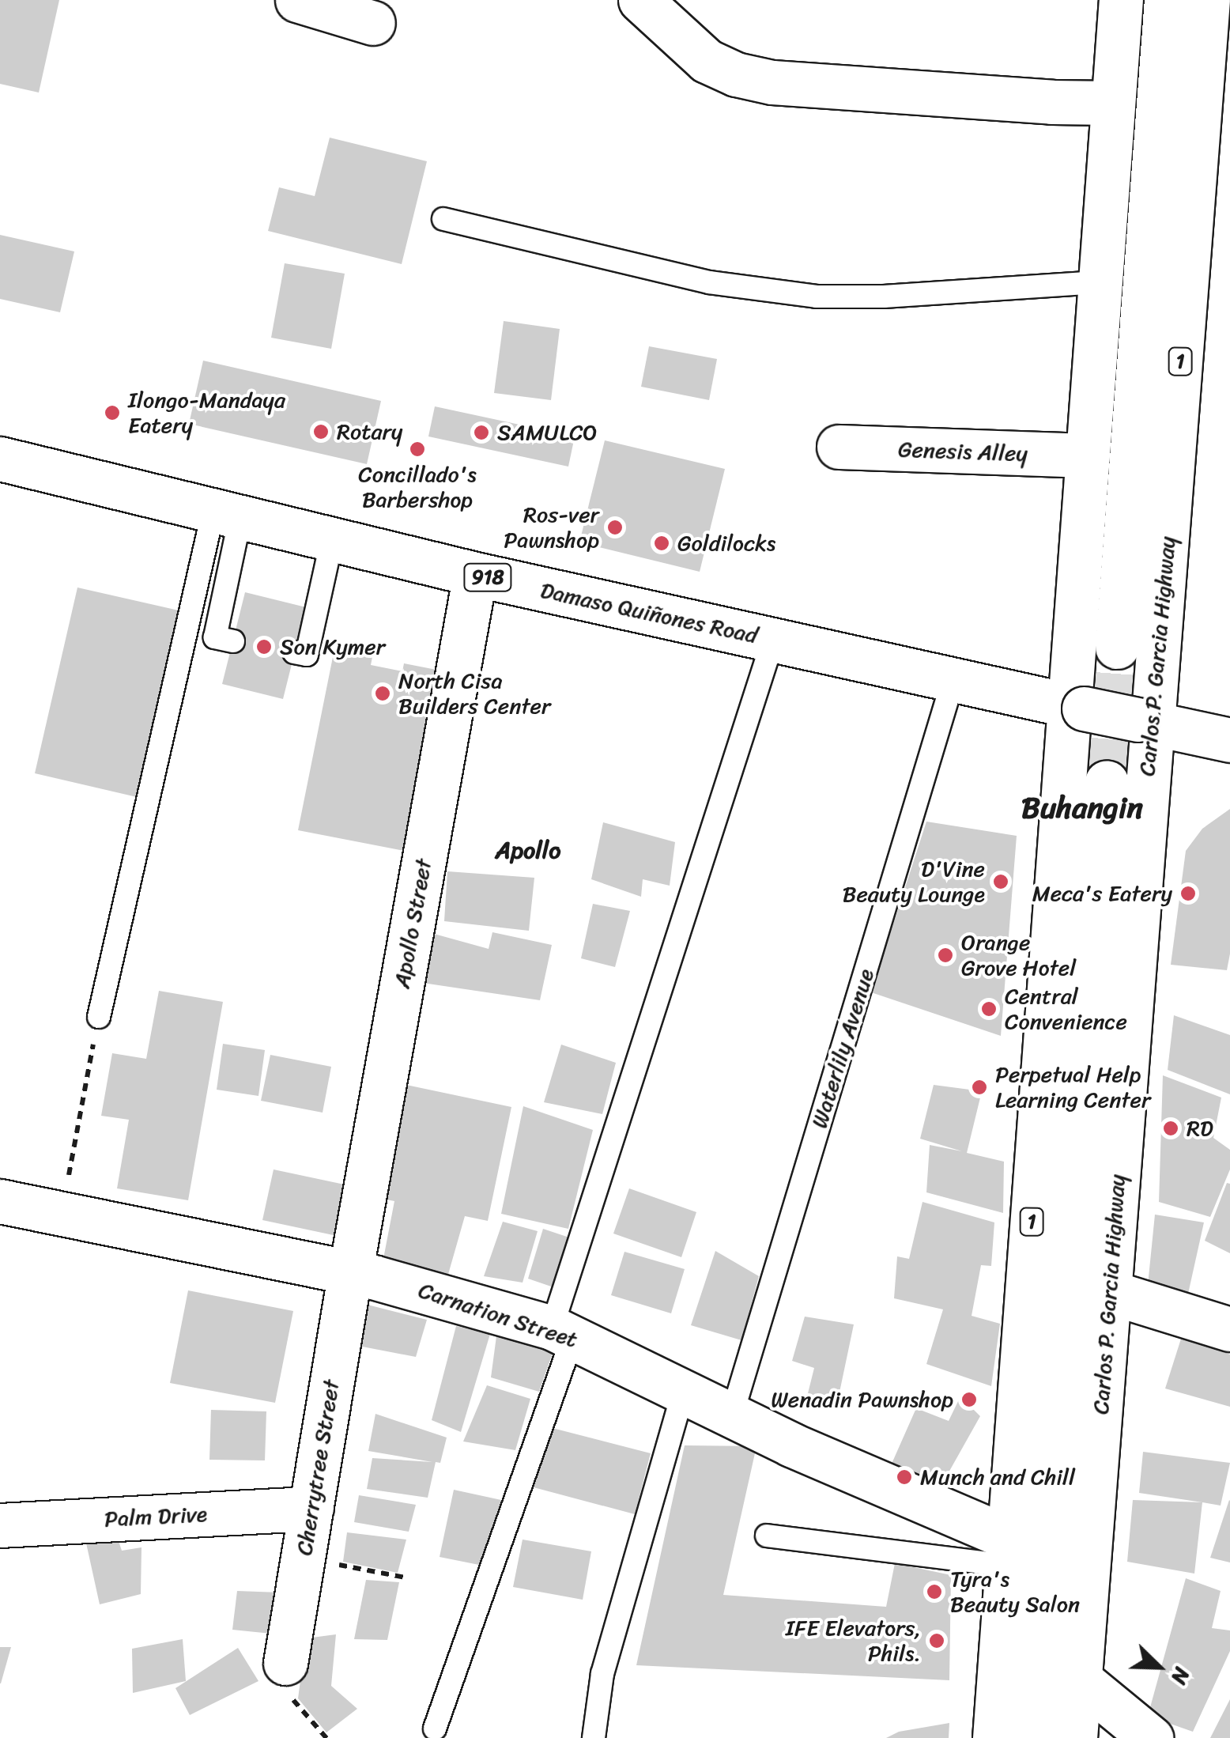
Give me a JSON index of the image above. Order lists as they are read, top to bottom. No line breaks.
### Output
{"streets":{"main road":["1","Genesis Alley","918","Damaso Quiñones Road","Carlos P. Garcia Highway","Apollo Street","Carnation Street","Cherrytree Street","Palm Drive"],"lane":["Waterlily Avenue"]},"crossings":[["1","Genesis Alley"],["1","918"],["1","Damaso Quiñones Road"],["1","Carnation Street"],["918","Damaso Quiñones Road"],["918","Carlos P. Garcia Highway"],["Damaso Quiñones Road","Apollo Street"],["Damaso Quiñones Road","Waterlily Avenue"],["Apollo Street","Carnation Street"],["Apollo Street","Cherrytree Street"],["Waterlily Avenue","Carnation Street"],["Carnation Street","Cherrytree Street"],["Cherrytree Street","Palm Drive"]],"districts":["Buhangin","Apollo"],"places":["Ilongo-Mandaya Eatery","Rotary","SAMULCO","Concillado's Barbershop","Ros-ver Pawnshop","Goldilocks","Son Kymer","North Cisa Builders Center","D'Vine Beauty Lounge","Meca's Eatery","Orange Grove Hotel","Central Convenience","Perpetual Help Learning Center","RD","Wenadin Pawnshop","Munch and Chill","Tyra's Beauty Salon","IFE Elevators, Phils."],"north":"bottom right"}
